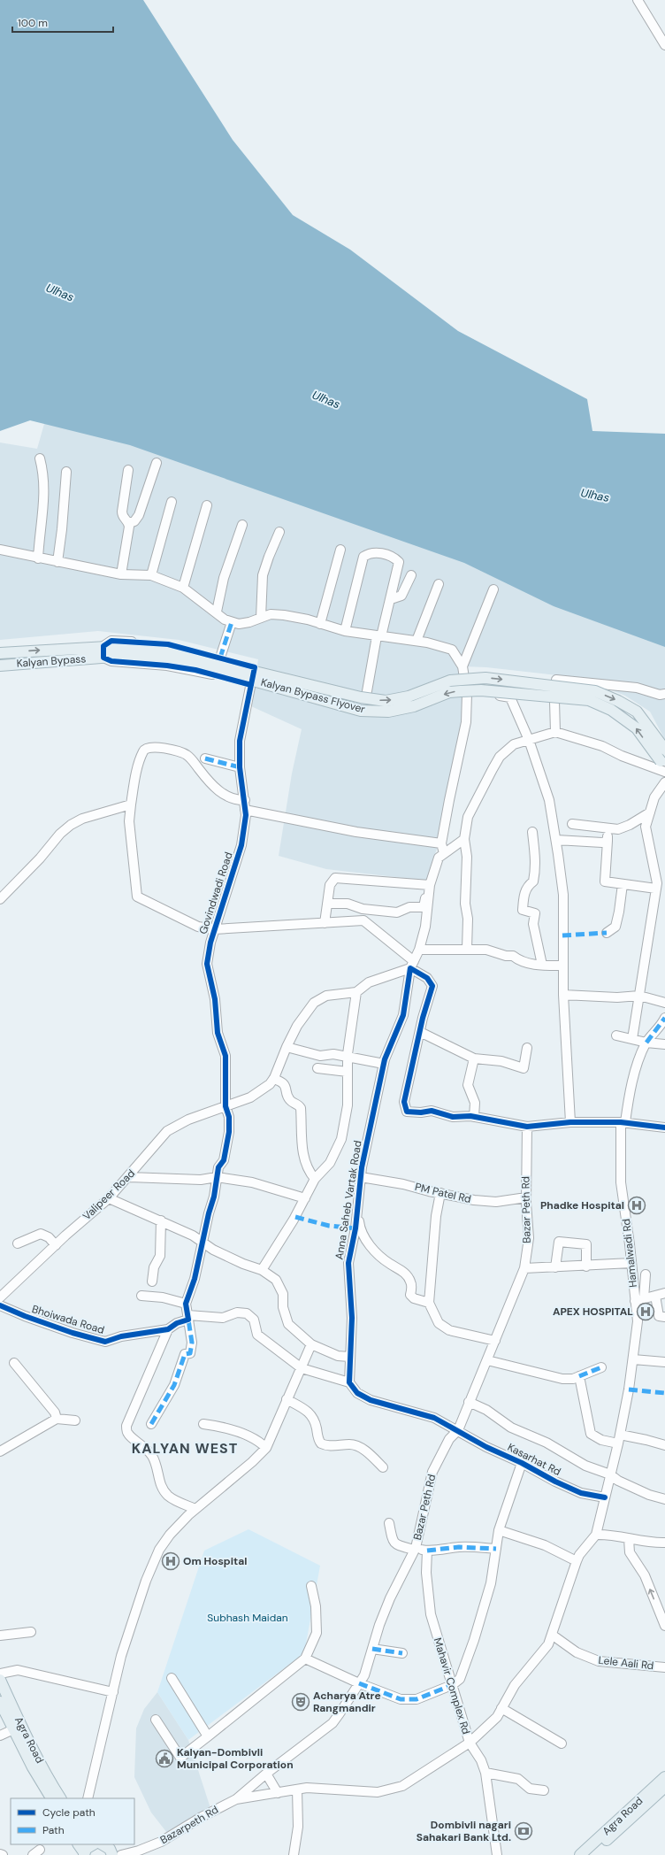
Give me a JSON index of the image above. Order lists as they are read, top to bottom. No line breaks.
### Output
{"streets":{"main road":["Kalyan Bypass","Kalyan Bypass Flyover","Agra Road"],"street":["Govindwadi Road","PM Patel Rd","Valipeer Road","Anna Saheb Vartak Road","Bazar Peth Rd","Hamalwadi Rd","Bhoiwada Road","Kasarhat Rd","Lele Aali Rd","Mahavir Complex Rd","Bazarpeth Rd"]},"crossings":[["Kalyan Bypass","Kalyan Bypass Flyover"],["Govindwadi Road","Valipeer Road"],["PM Patel Rd","Anna Saheb Vartak Road"],["PM Patel Rd","Bazar Peth Rd"],["Anna Saheb Vartak Road","Bhoiwada Road"],["Bazar Peth Rd","Kasarhat Rd"],["Bazar Peth Rd","Bazarpeth Rd"],["Lele Aali Rd","Mahavir Complex Rd"]],"districts":["KALYAN WEST"],"water":["Ulhas"],"parks":["Subhash Maidan"],"places":{"hospital":["Phadke Hospital","APEX HOSPITAL","Om Hospital"],"theatre":["Acharya Atre Rangmandir"],"public building":["Kalyan-Dombivli Municipal Corporation"],"bank":["Dombivli nagari Sahakari Bank Ltd."]},"legend":["Cycle path","Path"],"scale_bar":"100 m"}
